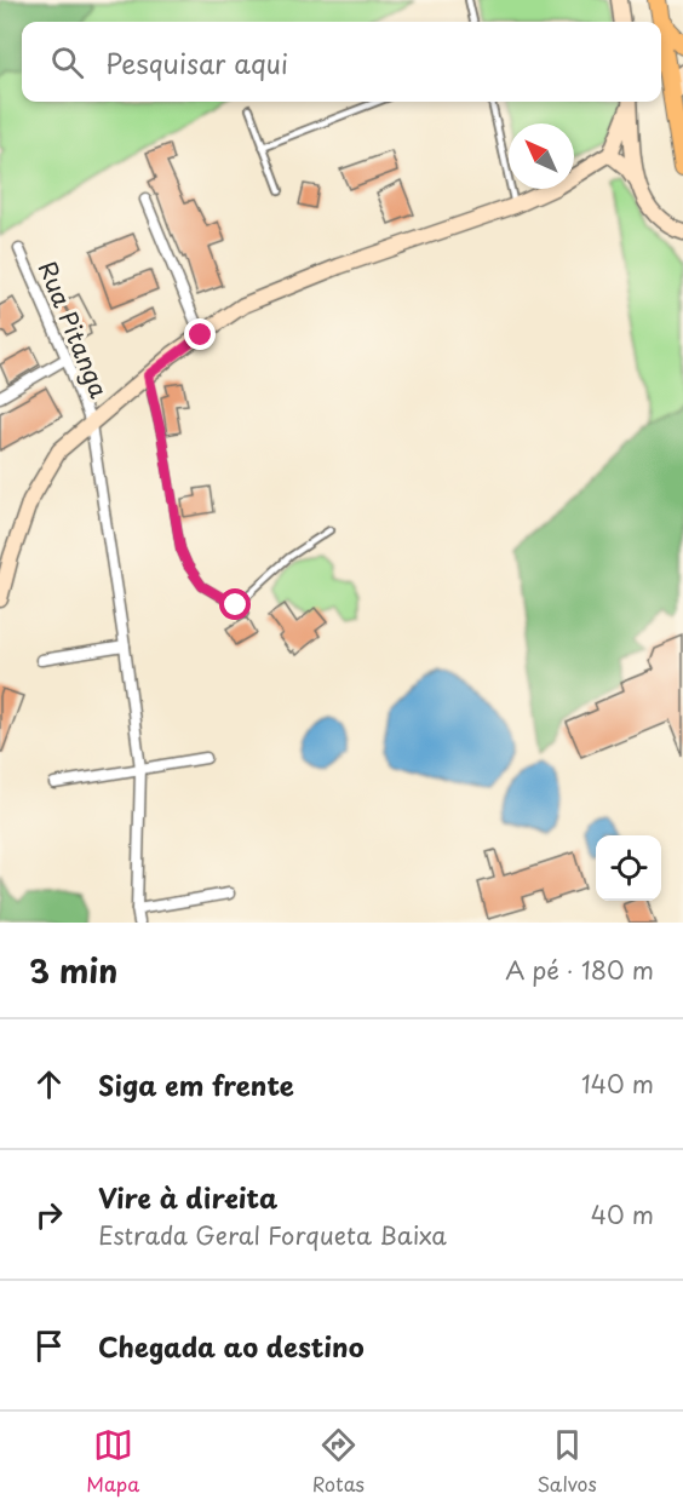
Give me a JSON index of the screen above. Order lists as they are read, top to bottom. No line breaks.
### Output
{"streets":{"street":["Rua Pitanga"]},"north":"top left","page":{"search":"Pesquisar aqui","heading":["3 min","A pé · 180 m"],"list":[["Siga em frente","140 m"],["Vire à direita","Estrada Geral Forqueta Baixa","40 m"],"Chegada ao destino"],"nav":["Mapa","Rotas","Salvos"]}}
